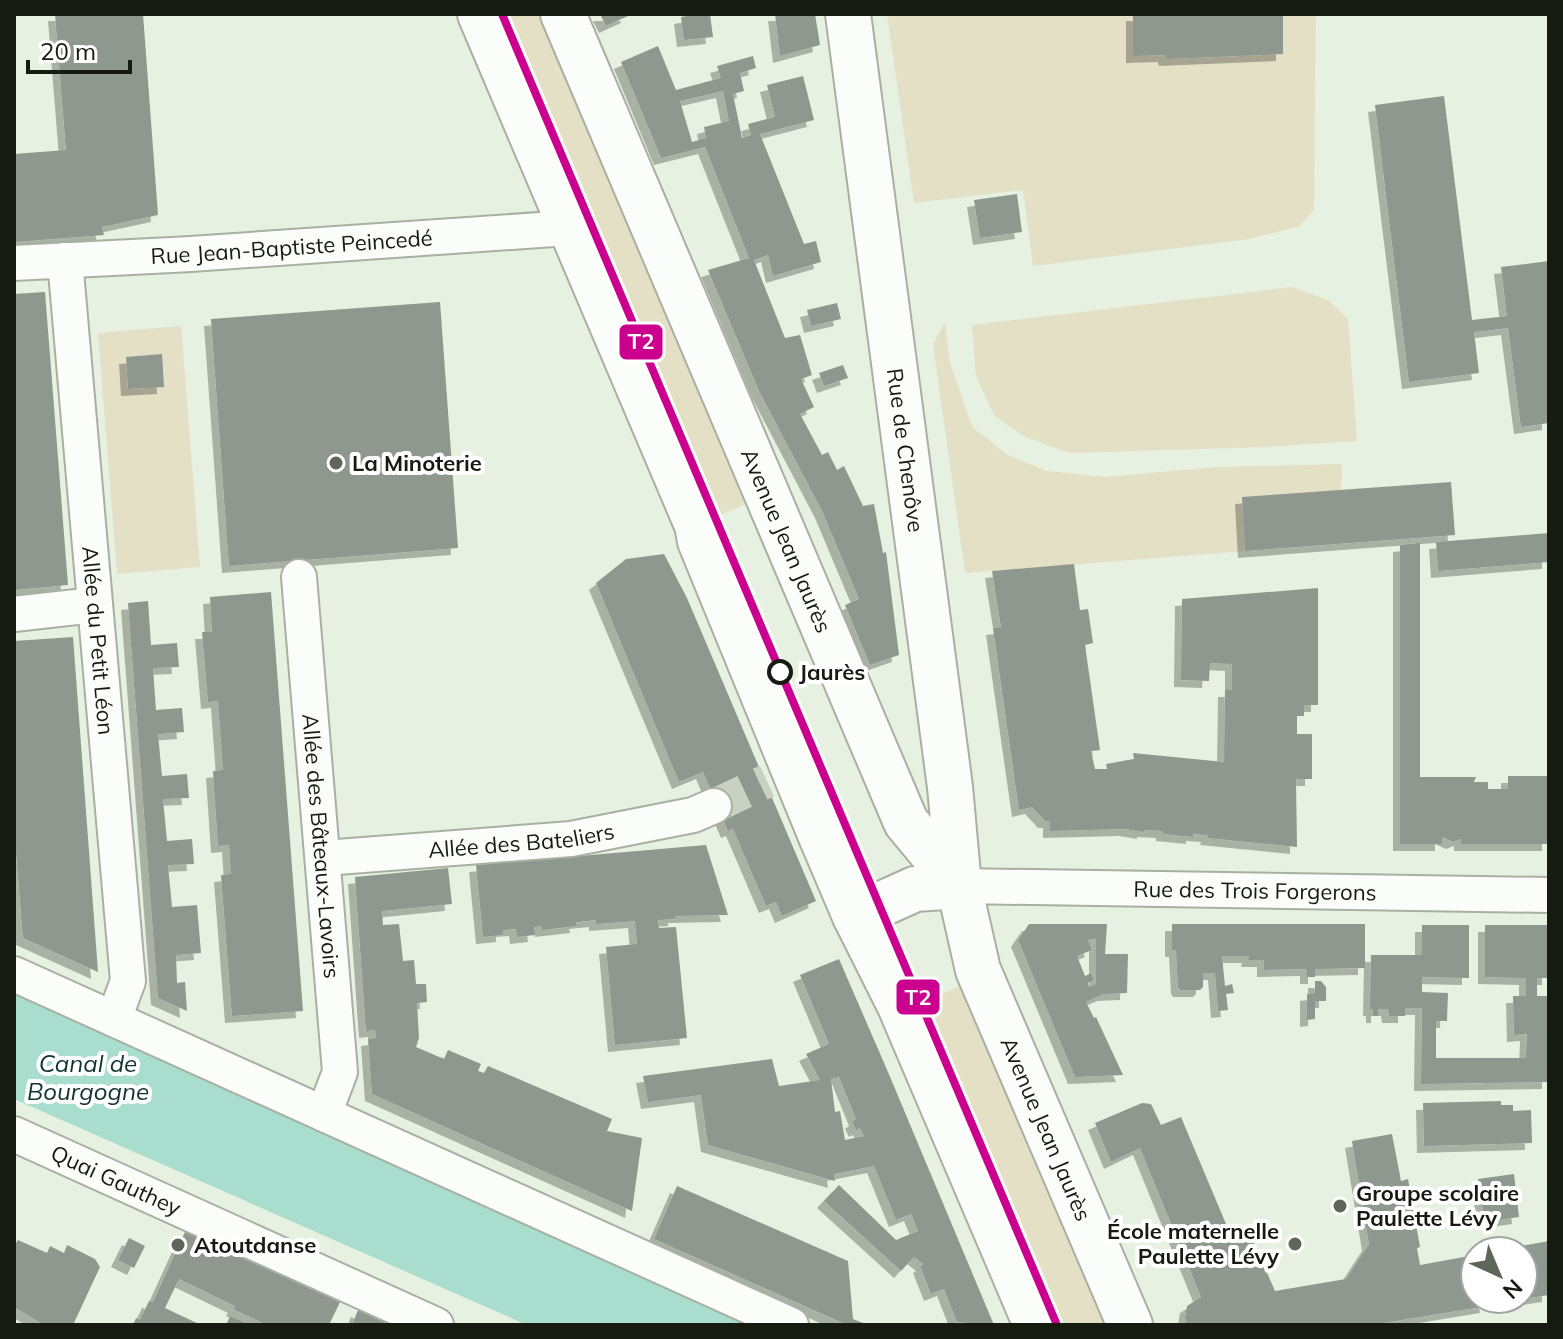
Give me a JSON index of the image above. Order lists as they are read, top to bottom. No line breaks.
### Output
{"streets":{"main road":["Rue de Chenôve","Avenue Jean Jaurès"],"street":["Rue Jean-Baptiste Peincedé","Allée du Petit Léon","Allée des Bateliers","Allée des Bâteaux-Lavoirs","Rue des Trois Forgerons","Quai Gauthey"]},"crossings":[["Rue Jean-Baptiste Peincedé","Allée du Petit Léon"],["Rue de Chenôve","Avenue Jean Jaurès"],["Rue de Chenôve","Rue des Trois Forgerons"],["Avenue Jean Jaurès","Rue des Trois Forgerons"],["Allée des Bateliers","Allée des Bâteaux-Lavoirs"]],"water":["Canal de Bourgogne"],"places":["La Minoterie","Jaurès","Groupe scolaire Paulette Lévy","École maternelle Paulette Lévy","Atoutdanse"],"lines":["transit line T2"],"scale_bar":"20 m","north":"bottom right"}
